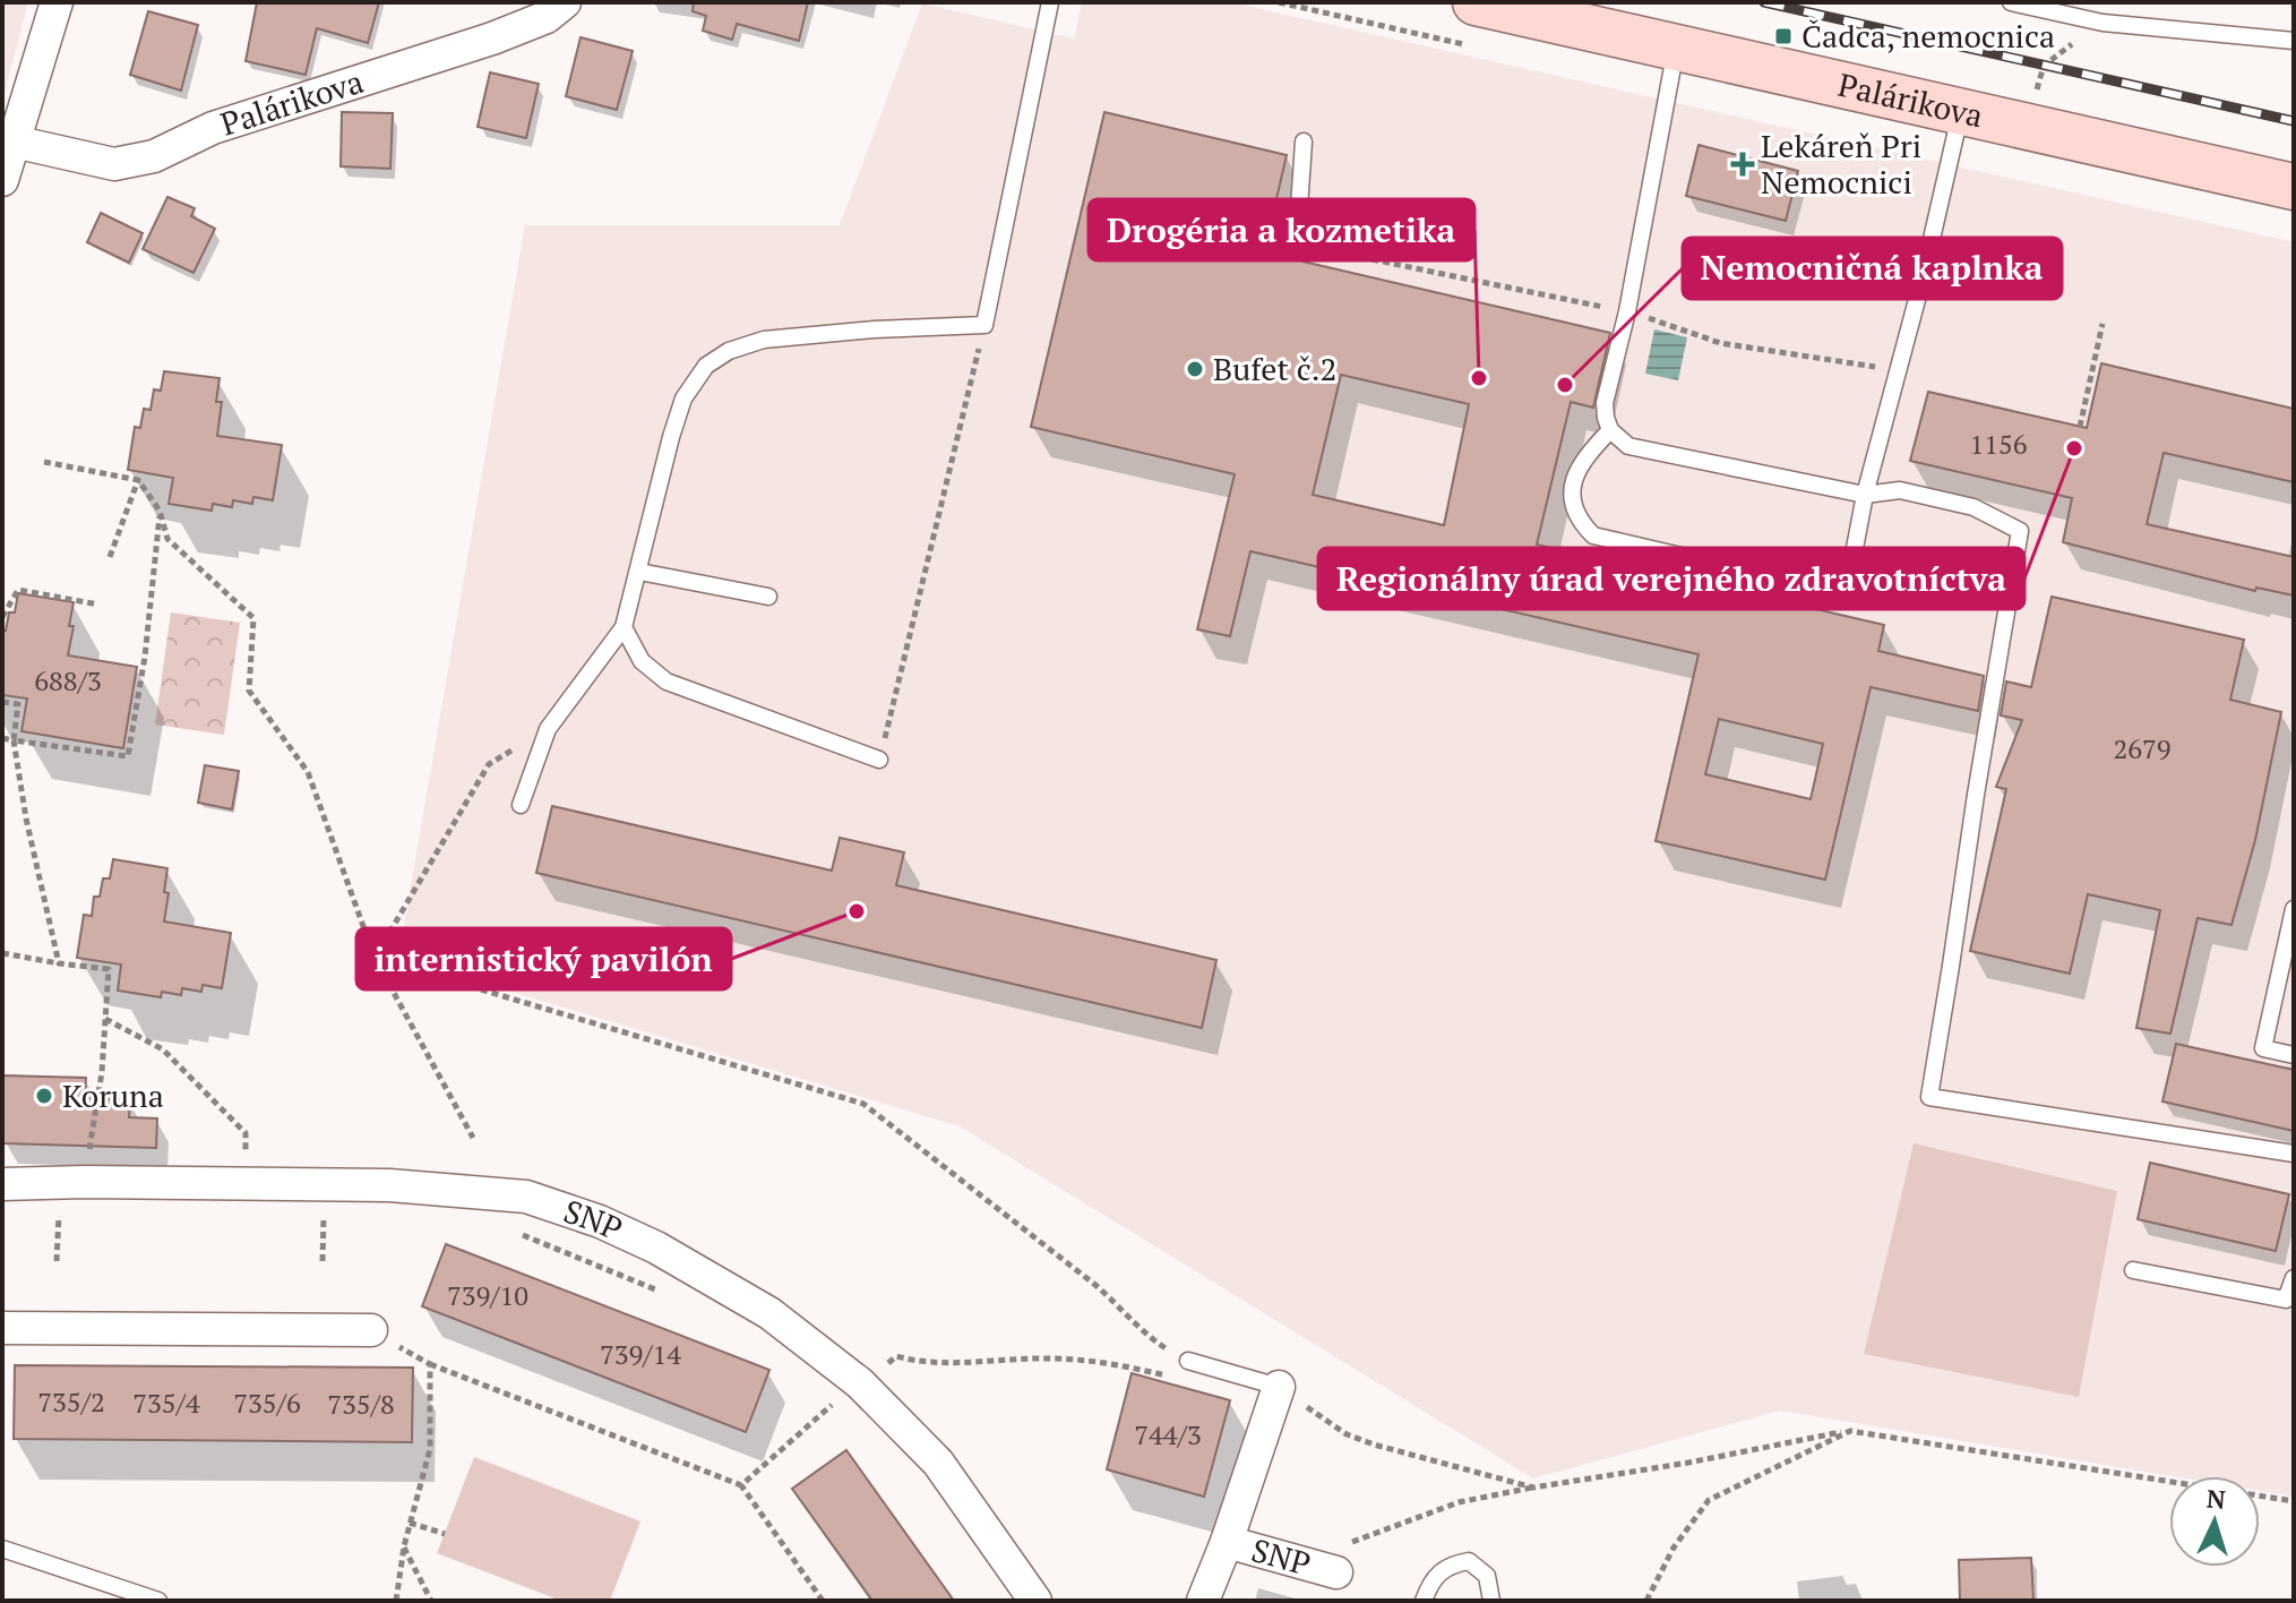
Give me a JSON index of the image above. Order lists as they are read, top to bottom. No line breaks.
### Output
{"streets":{"main road":["Palárikova"],"street":["SNP"]},"places":{"transit":["Čadca, nemocnica"],"health":["Lekáreň Pri Nemocnici"],"other":["Bufet č.2","Drogéria a kozmetika","Nemocničná kaplnka","Regionálny úrad verejného zdravotníctva","internistický pavilón","Koruna"]},"house_numbers":["1156","688/3","2679","739/10","739/14","735/2","735/4","735/6","735/8","744/3"],"north":"top"}
